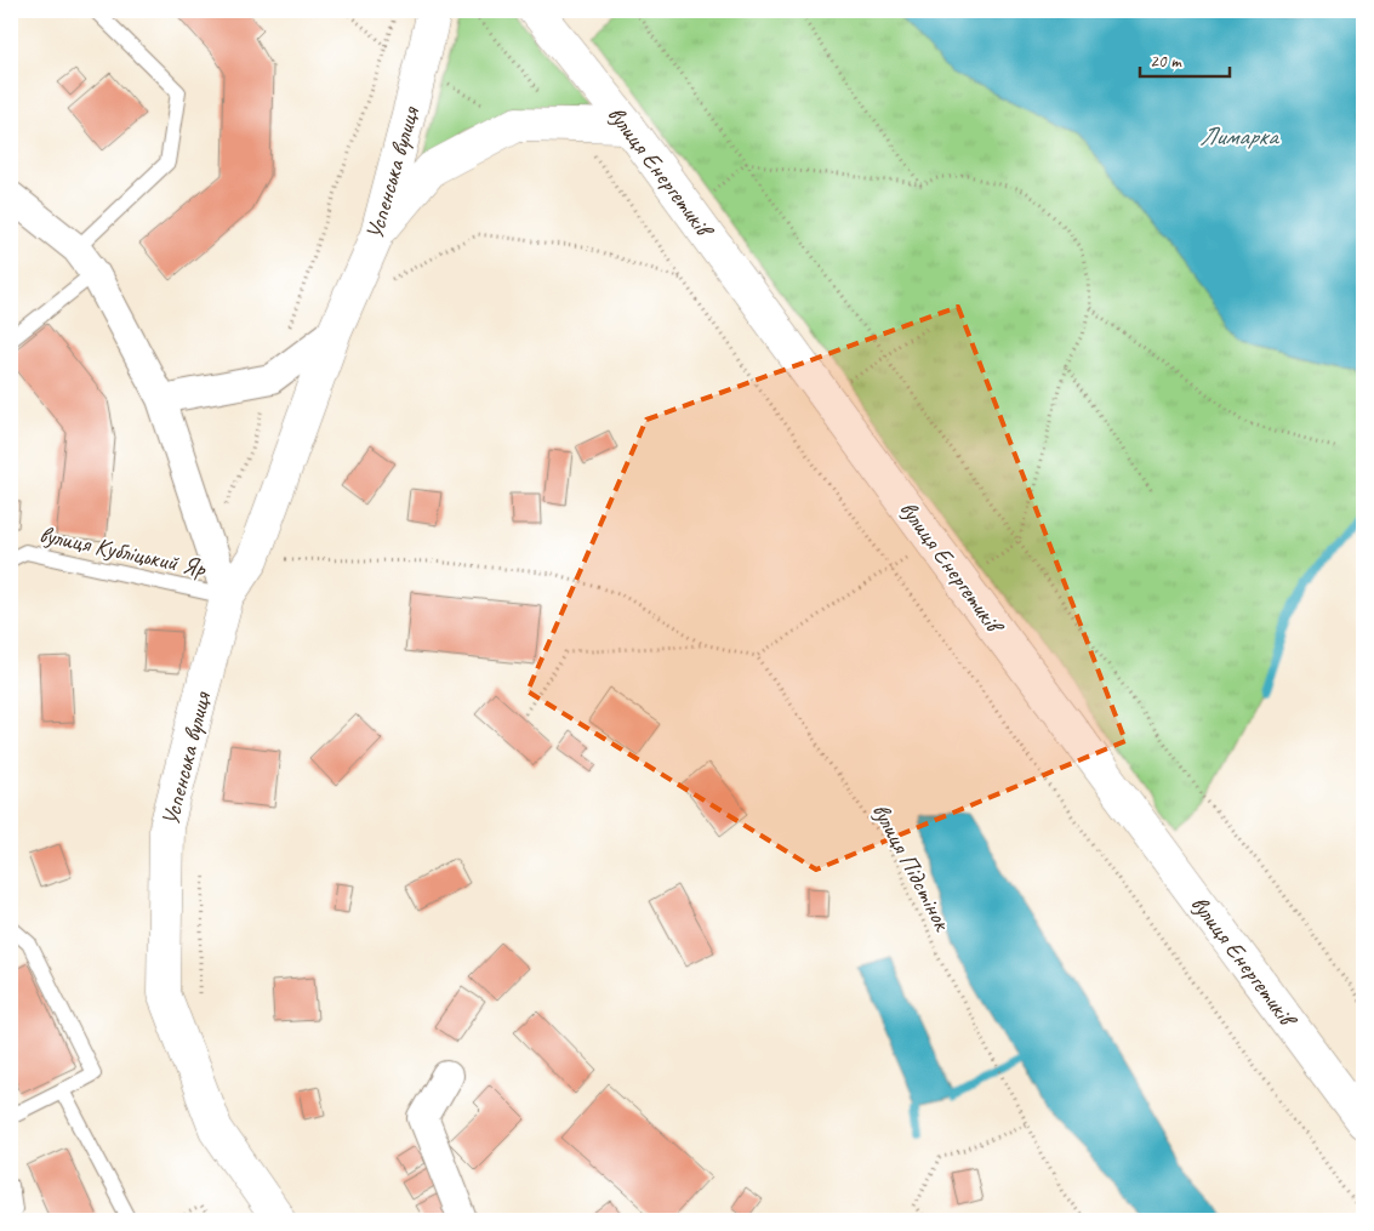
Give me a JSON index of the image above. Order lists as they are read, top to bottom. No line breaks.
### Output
{"streets":{"street":["вулиця Енергетиків","Успенська вулиця"],"lane":["вулиця Кубліцький Яр"],"path":["вулиця Підстінок"]},"crossings":[["Успенська вулиця","вулиця Кубліцький Яр"]],"water":["Лимарка"],"scale_bar":"20 m"}
